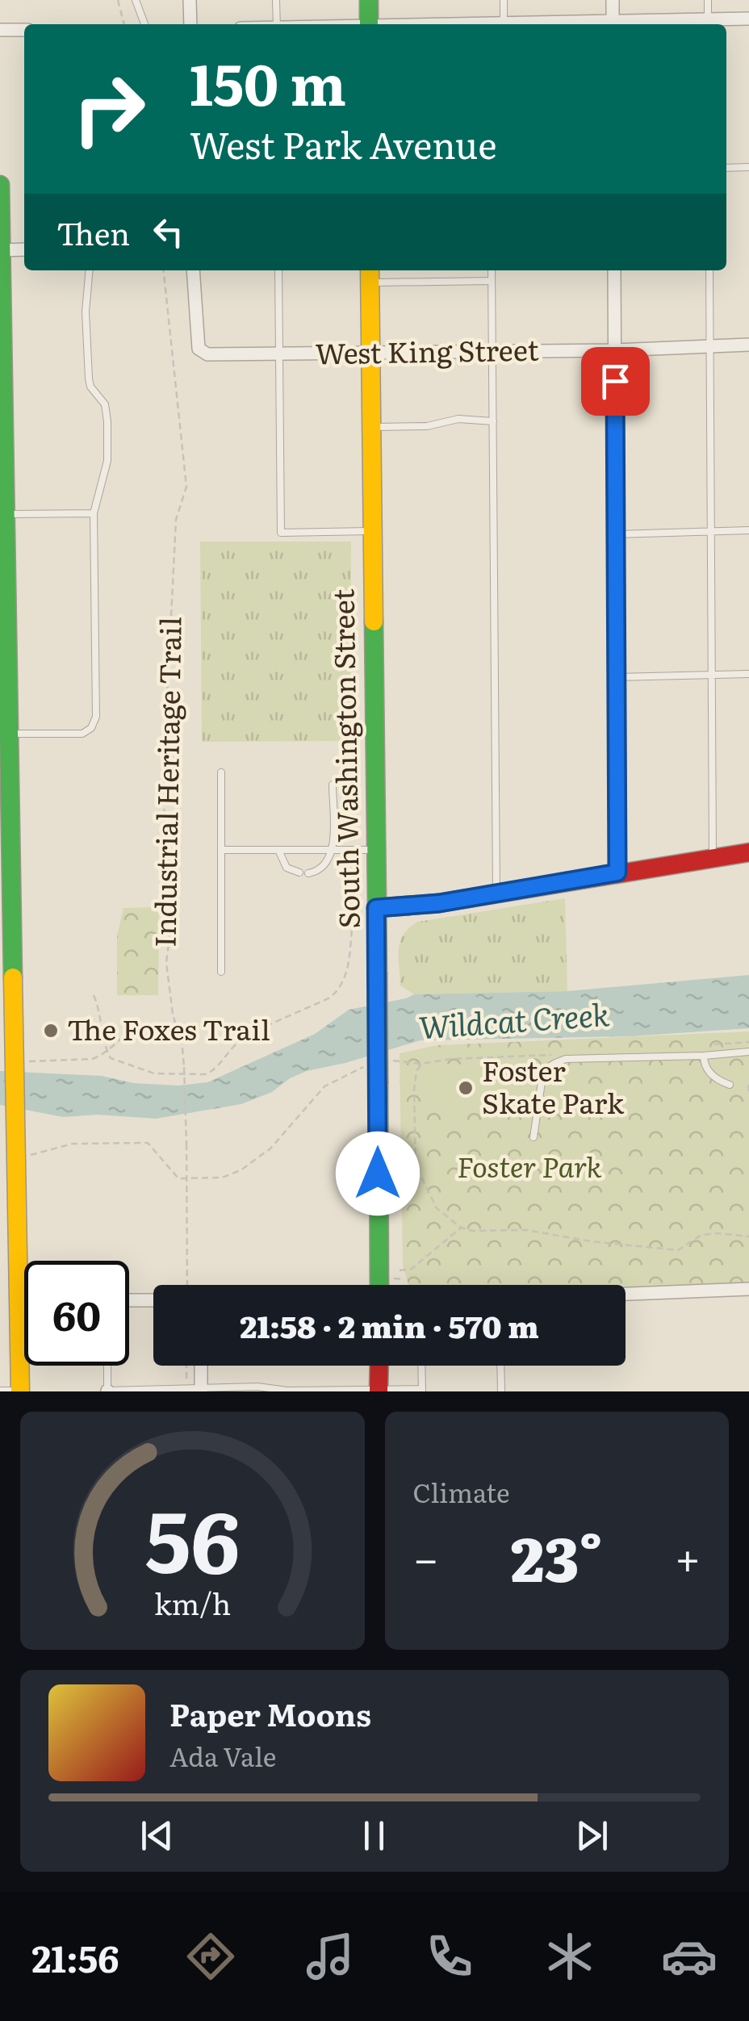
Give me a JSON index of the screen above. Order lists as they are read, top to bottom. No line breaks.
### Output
{"streets":{"main road":["South Washington Street"],"street":["West King Street"],"path":["Industrial Heritage Trail"]},"crossings":[["West King Street","South Washington Street"]],"water":["Wildcat Creek"],"parks":["Foster Park"],"places":["The Foxes Trail","Foster Skate Park"],"page":{"turn":["150 m","West Park Avenue"],"then":"Then","limit":"60","trip":"21:58 · 2 min · 570 m","tile":"Climate","heat":["−","23°","+"],"song":["Paper Moons","Ada Vale"],"tabs":"21:56","gauge":["56","km/h"]}}
